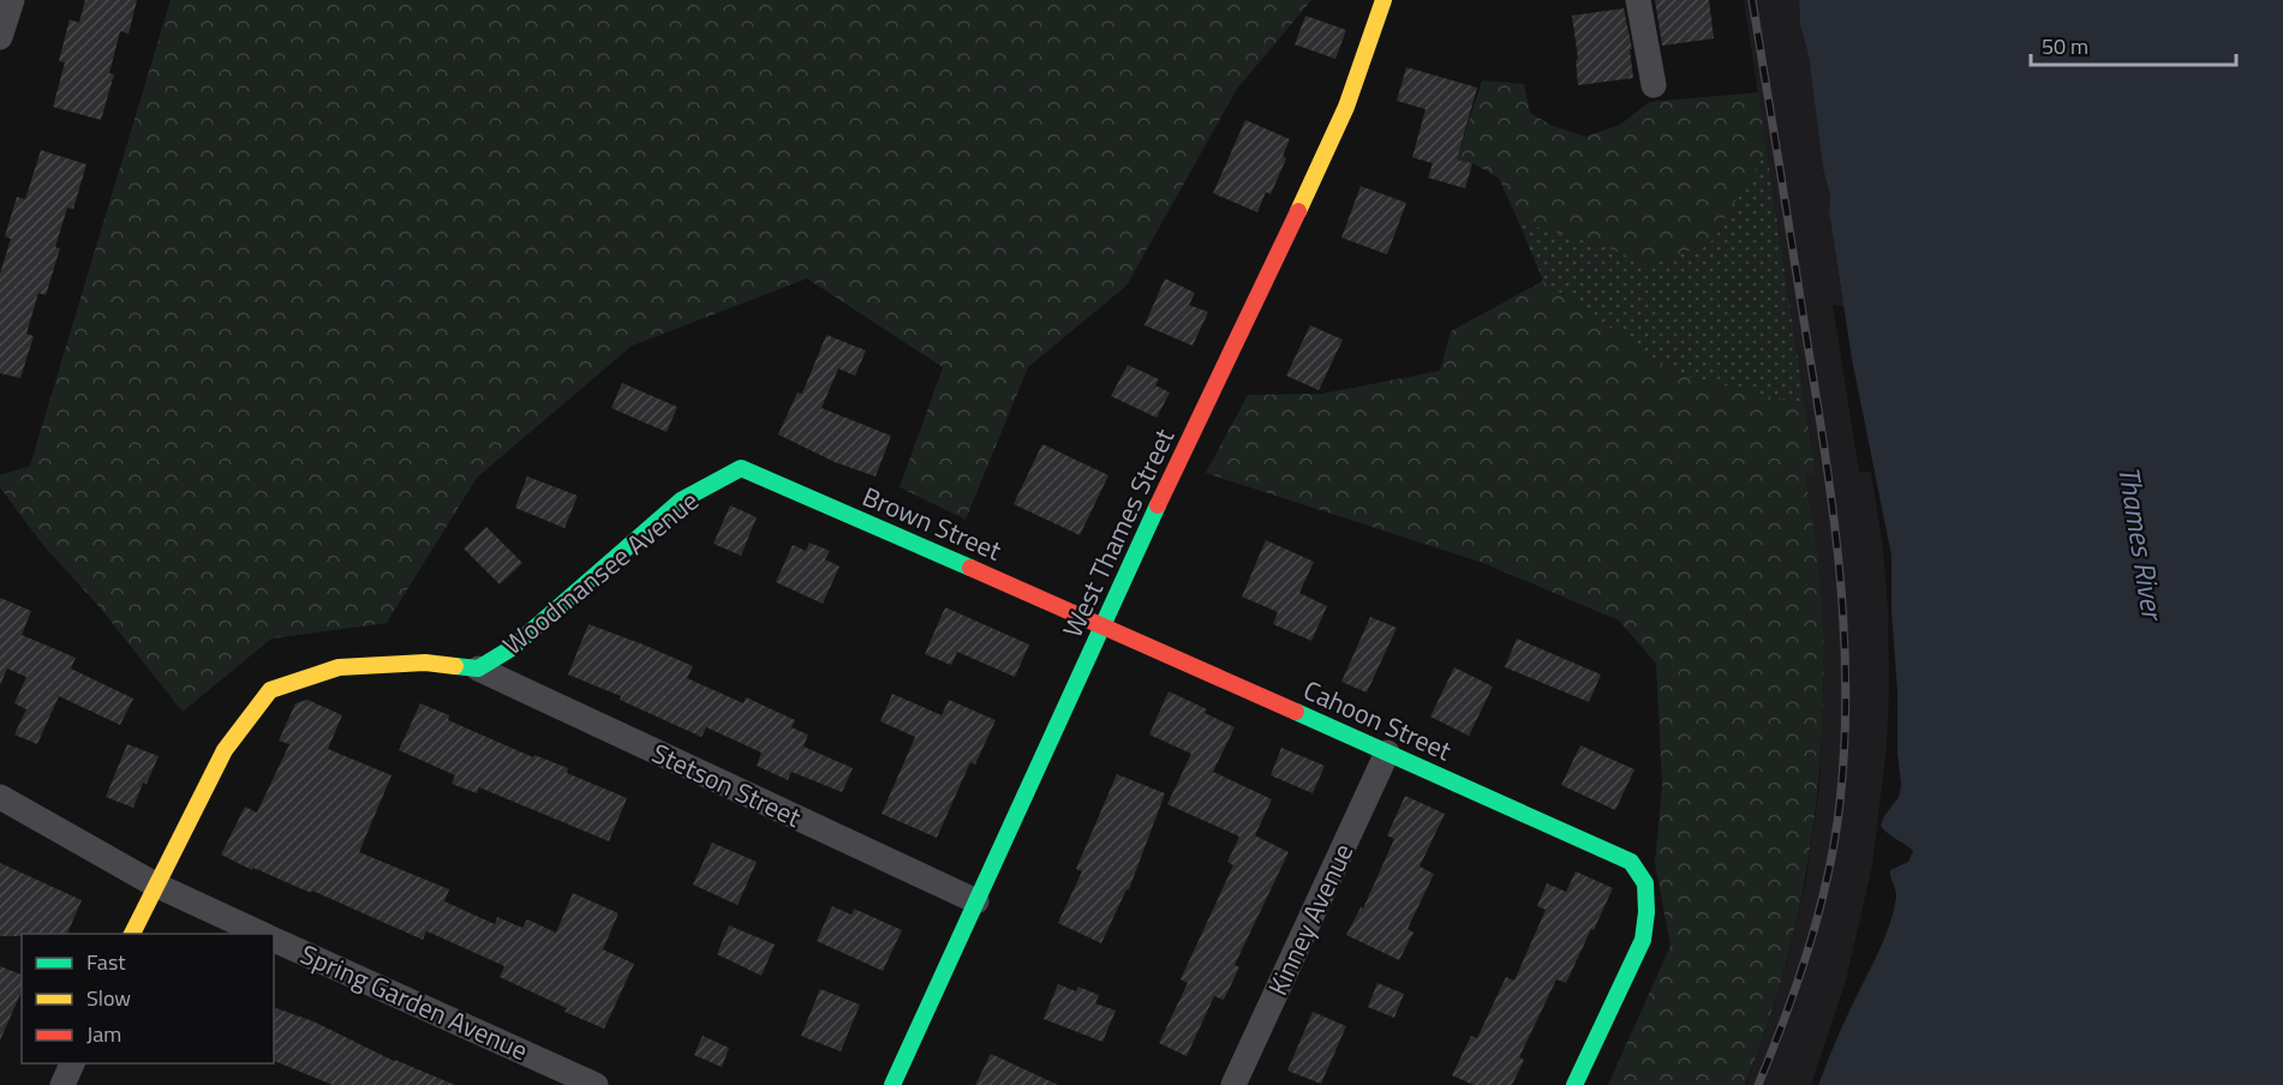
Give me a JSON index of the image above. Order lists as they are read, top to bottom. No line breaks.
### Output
{"streets":{"street":["Brown Street","West Thames Street","Woodmansee Avenue","Cahoon Street","Stetson Street","Kinney Avenue","Spring Garden Avenue"]},"crossings":[["Brown Street","West Thames Street"],["Brown Street","Woodmansee Avenue"],["Brown Street","Cahoon Street"],["West Thames Street","Cahoon Street"],["West Thames Street","Stetson Street"],["Woodmansee Avenue","Stetson Street"],["Woodmansee Avenue","Spring Garden Avenue"],["Cahoon Street","Kinney Avenue"]],"water":["Thames River"],"legend":["Fast","Slow","Jam"],"scale_bar":"50 m"}
